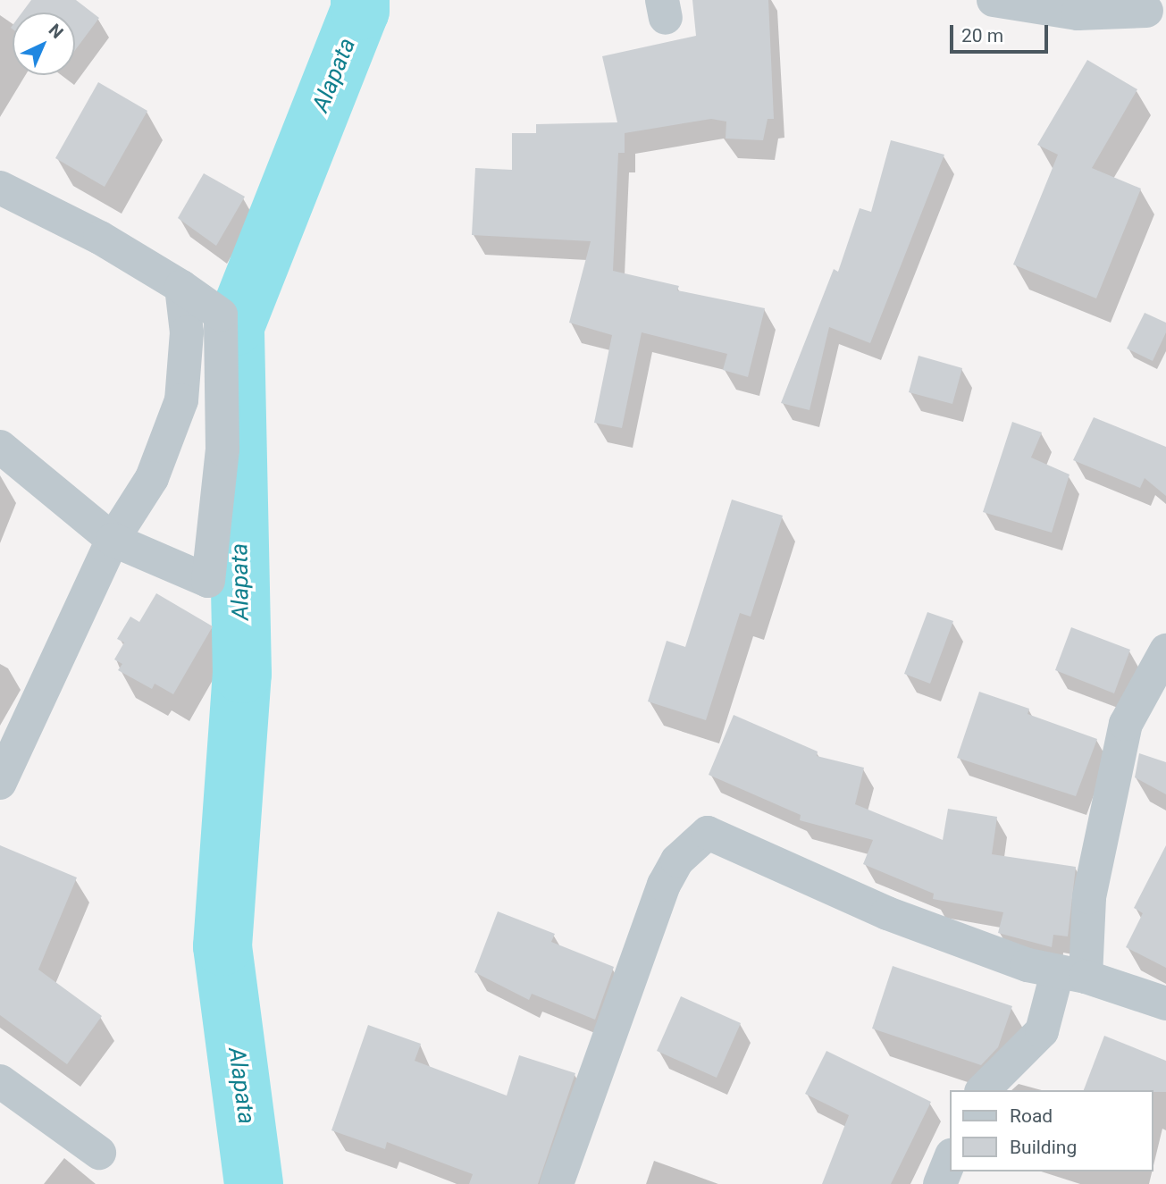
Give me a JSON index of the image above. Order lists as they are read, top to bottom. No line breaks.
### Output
{"water":["Alapata"],"legend":["Road","Building"],"scale_bar":"20 m","north":"top right"}
